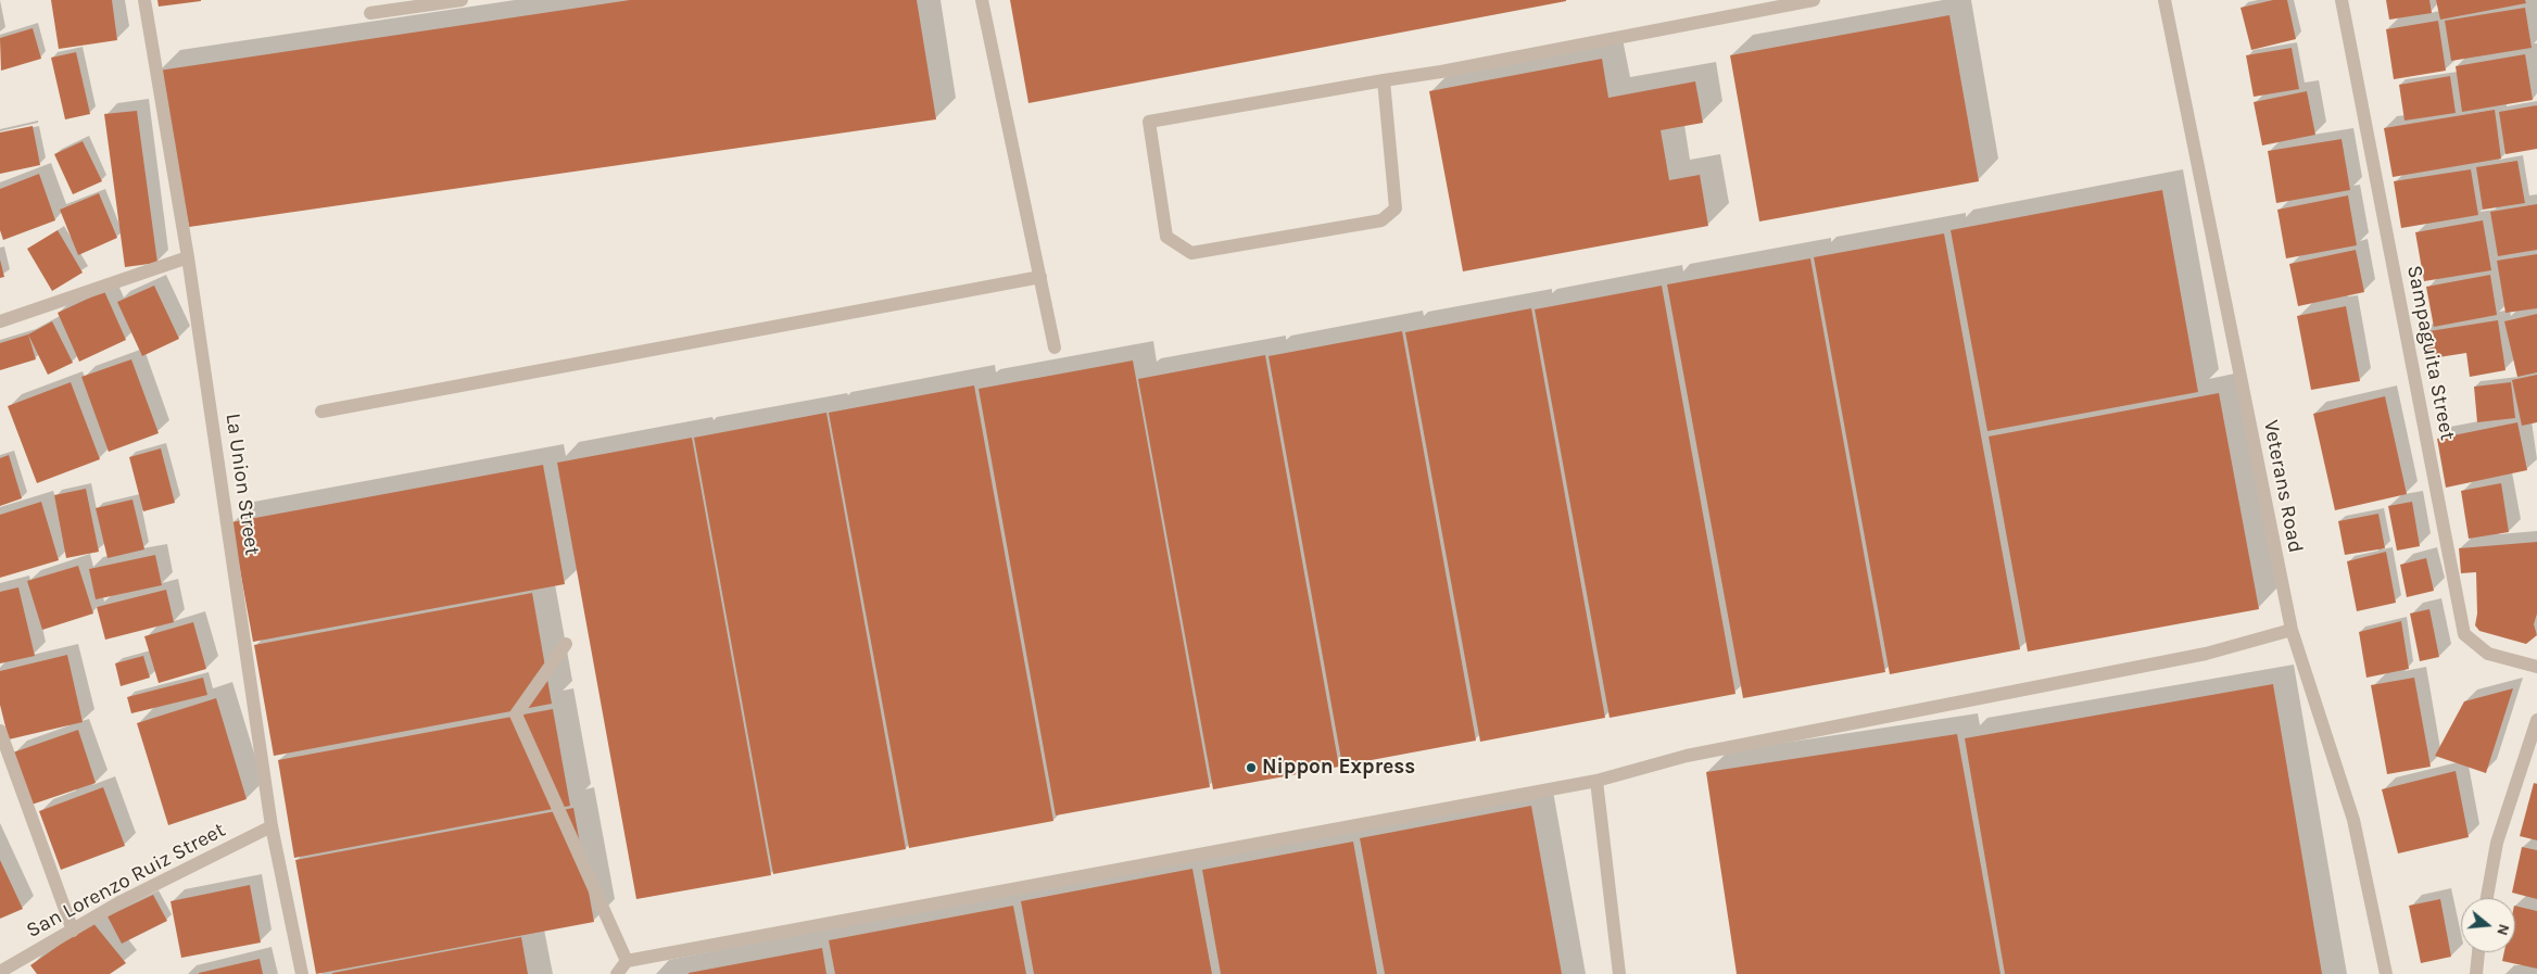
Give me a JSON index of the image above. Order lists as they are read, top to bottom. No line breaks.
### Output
{"streets":{"street":["Sampaguita Street","La Union Street","Veterans Road","San Lorenzo Ruiz Street"]},"crossings":[["La Union Street","San Lorenzo Ruiz Street"]],"places":["Nippon Express"],"north":"right"}
